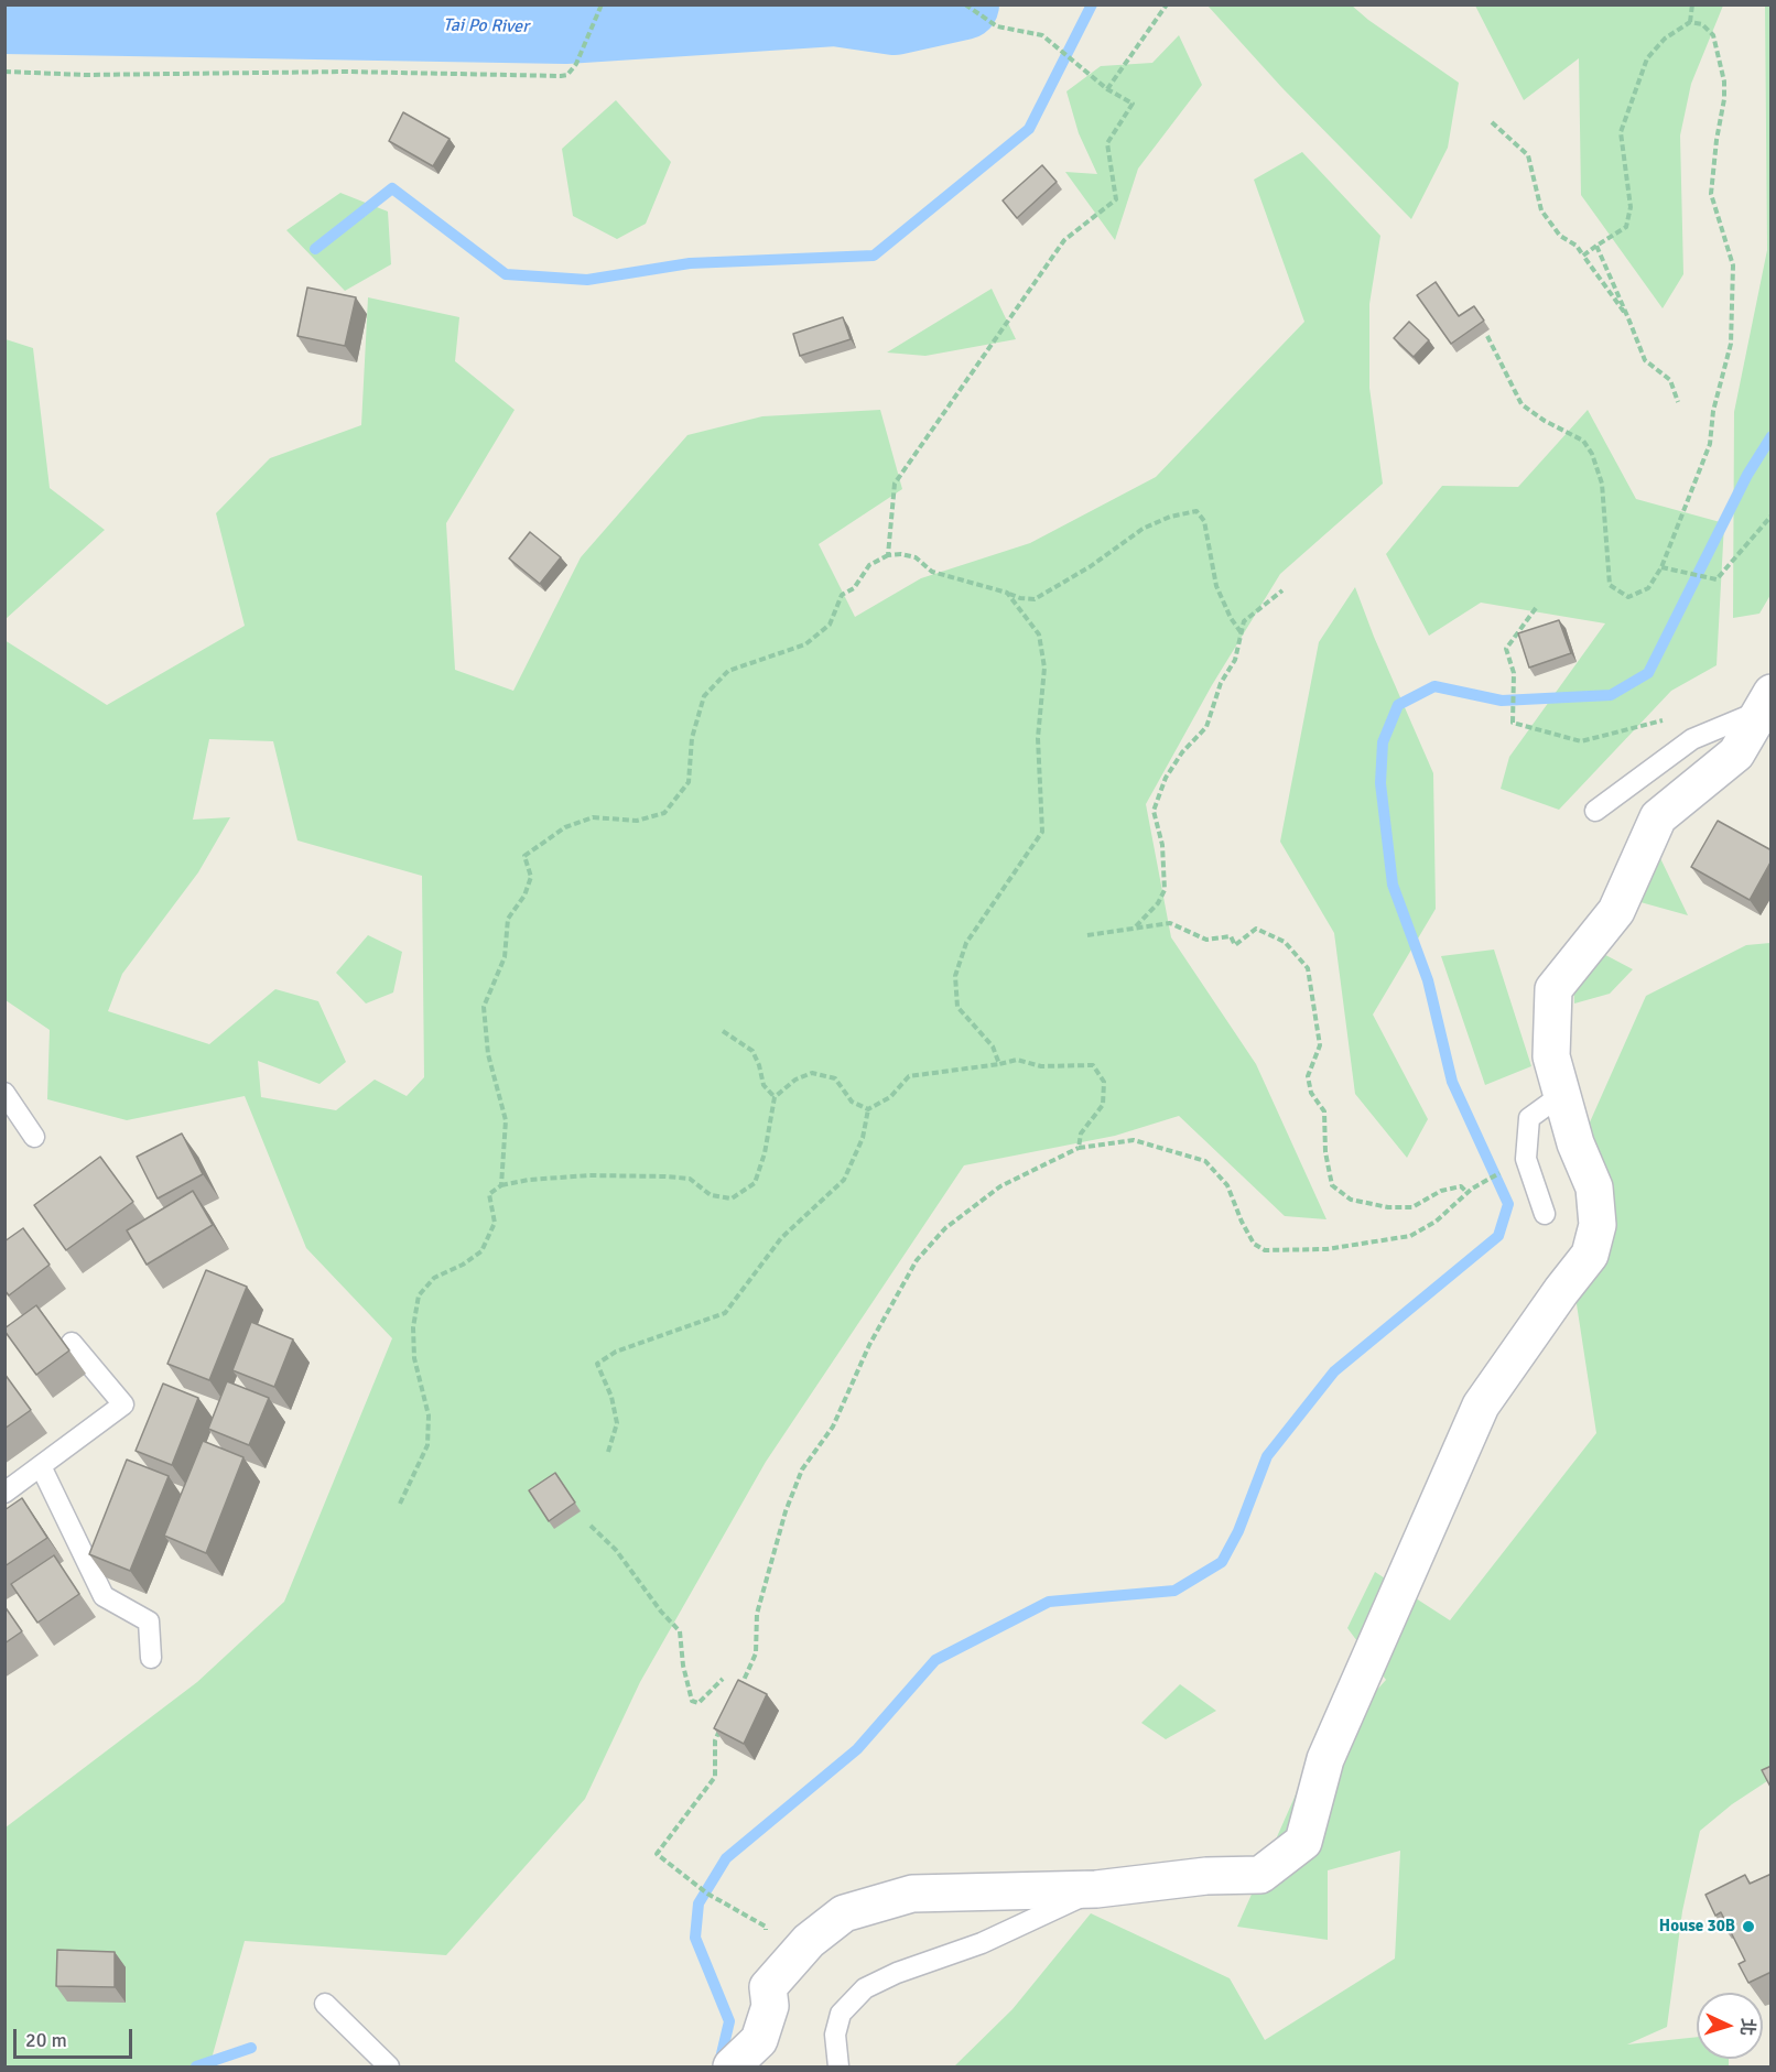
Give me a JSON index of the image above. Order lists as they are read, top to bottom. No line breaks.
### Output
{"water":["Tai Po River"],"places":["House 30B"],"scale_bar":"20 m","north":"right"}
